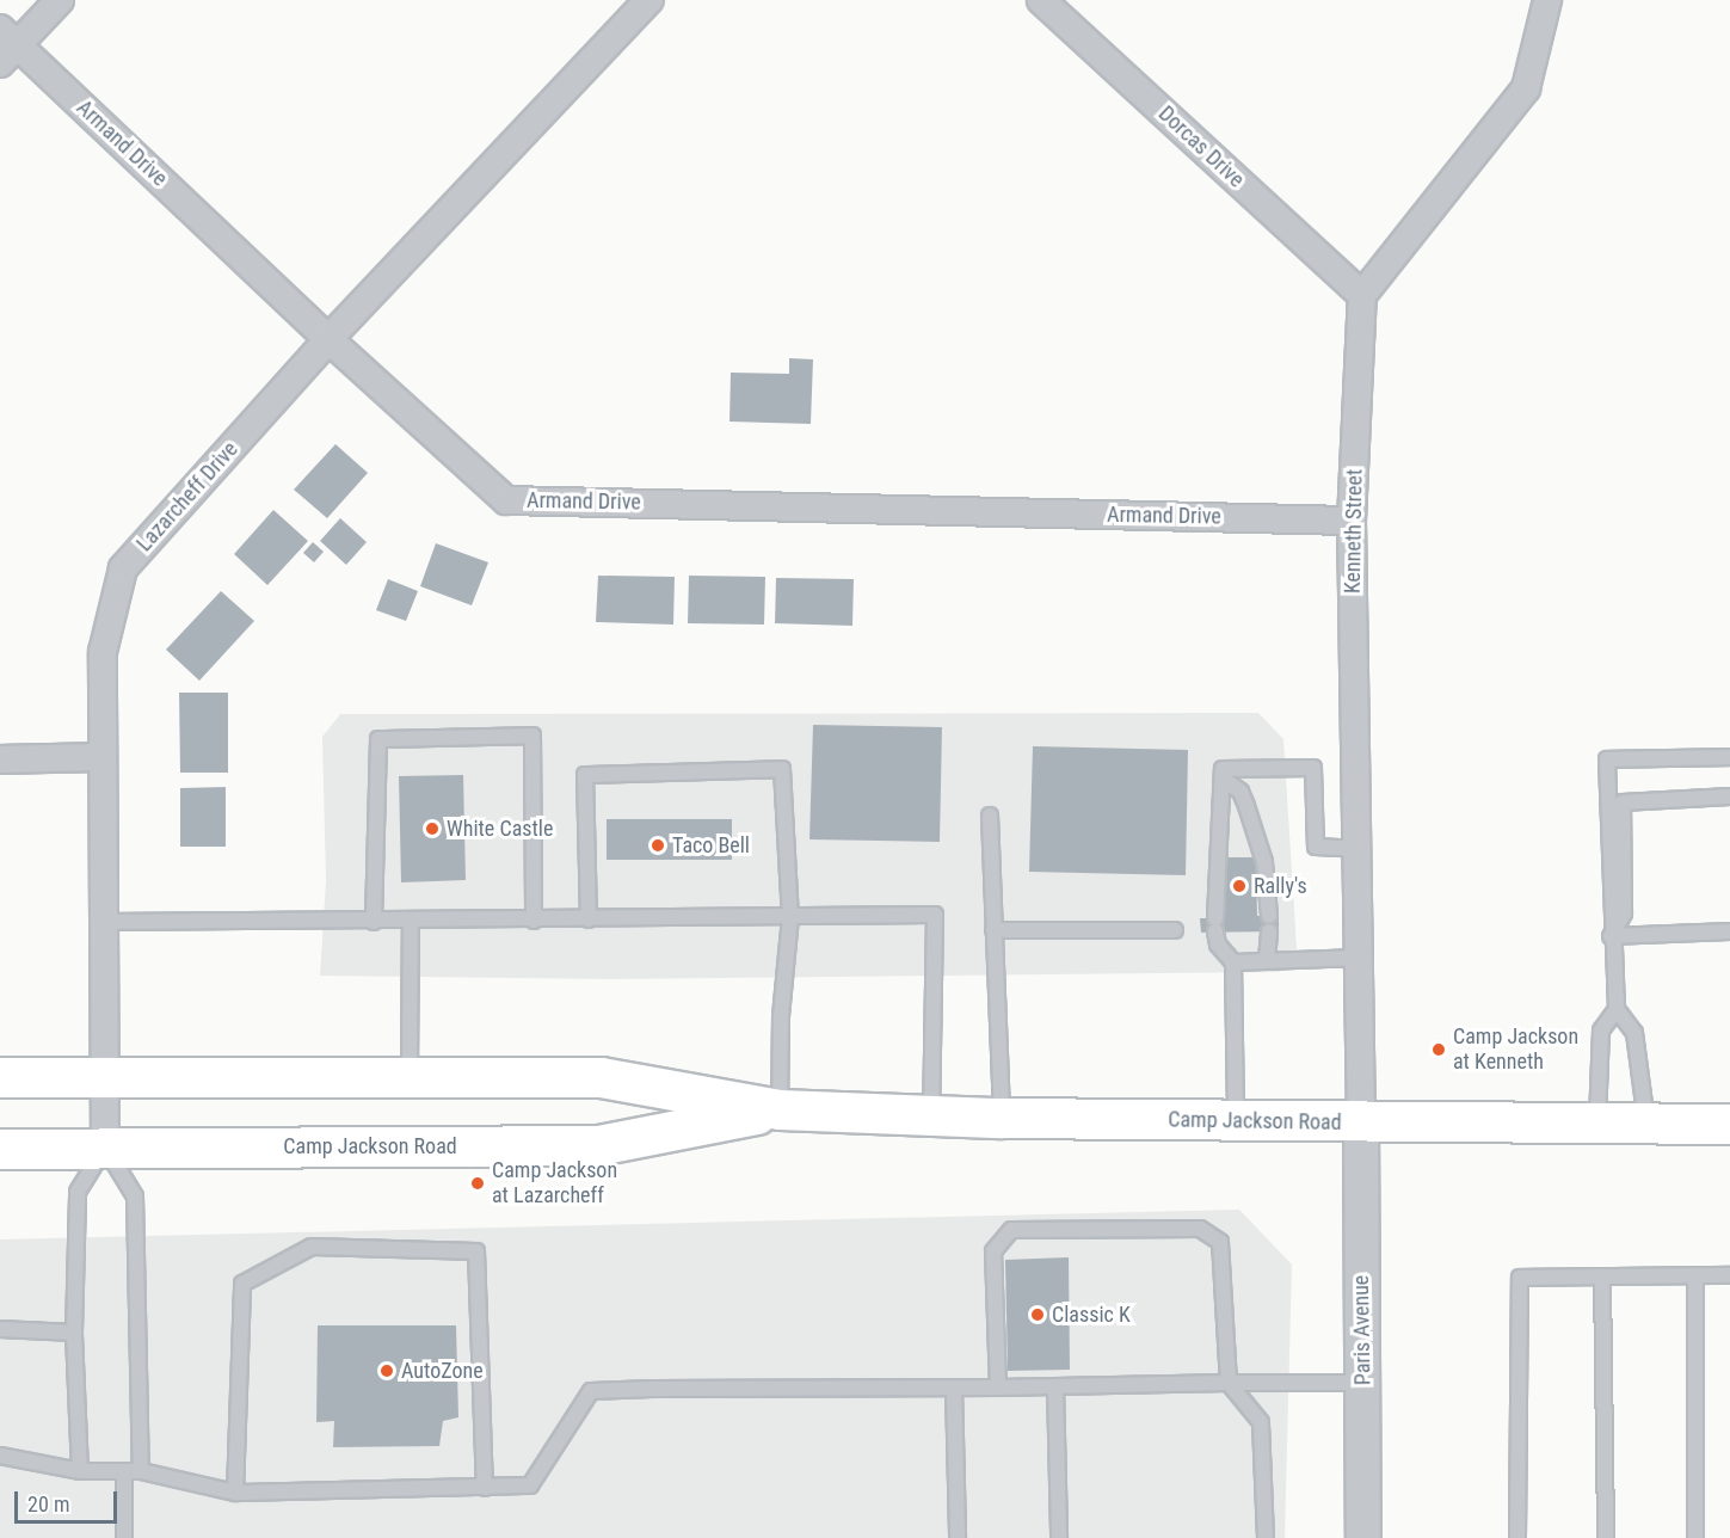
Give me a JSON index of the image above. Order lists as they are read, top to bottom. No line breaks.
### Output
{"streets":{"main road":["Camp Jackson Road"],"street":["Armand Drive","Dorcas Drive","Lazarcheff Drive","Kenneth Street","Paris Avenue"]},"crossings":[["Armand Drive","Lazarcheff Drive"],["Armand Drive","Kenneth Street"],["Dorcas Drive","Kenneth Street"],["Lazarcheff Drive","Camp Jackson Road"],["Kenneth Street","Camp Jackson Road"],["Kenneth Street","Paris Avenue"],["Camp Jackson Road","Paris Avenue"]],"places":["White Castle","Taco Bell","Rally's","Camp Jackson at Kenneth","Camp Jackson at Lazarcheff","Classic K","AutoZone"],"scale_bar":"20 m"}
